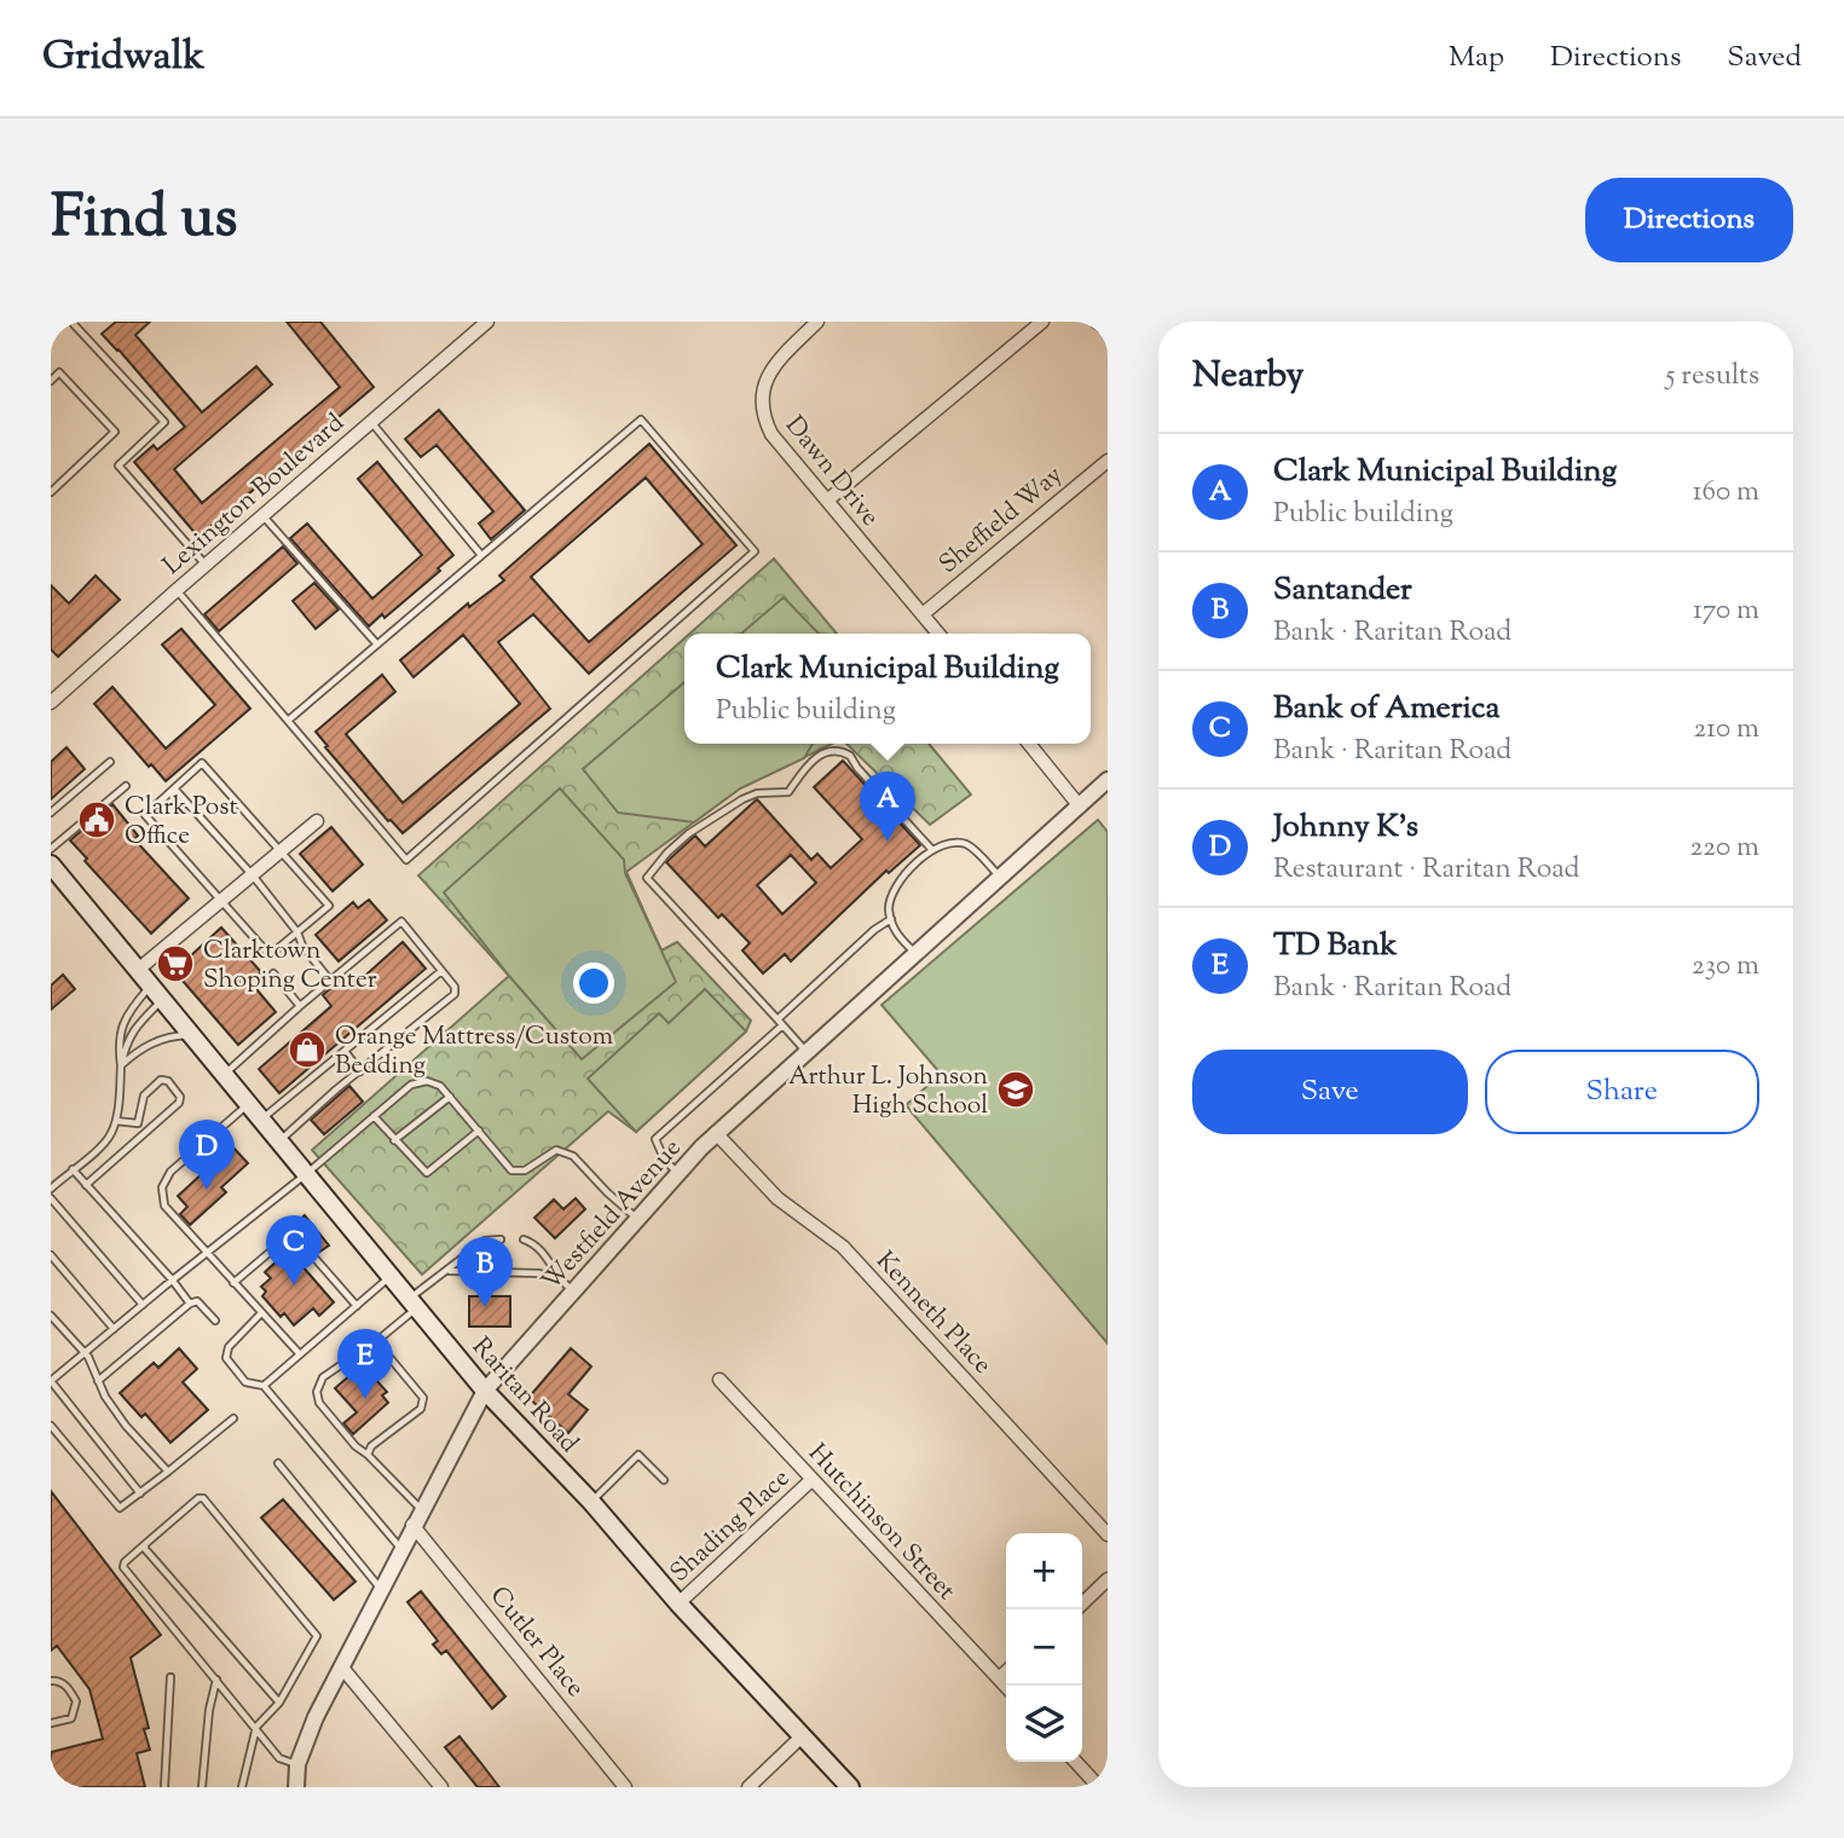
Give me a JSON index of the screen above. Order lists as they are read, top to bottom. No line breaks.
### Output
{"streets":{"main road":["Raritan Road"],"street":["Dawn Drive","Lexington Boulevard","Sheffield Way","Westfield Avenue","Kenneth Place","Hutchinson Street","Shading Place","Cutler Place"]},"crossings":[["Dawn Drive","Sheffield Way"],["Westfield Avenue","Kenneth Place"],["Westfield Avenue","Raritan Road"],["Westfield Avenue","Cutler Place"],["Raritan Road","Shading Place"],["Hutchinson Street","Shading Place"]],"places":{"public building":["Clark Post Office"],"supermarket":["Clarktown Shoping Center"],"shop":["Orange Mattress/Custom Bedding"],"school or university":["Arthur L. Johnson High School"]},"page":{"header":"Gridwalk","nav":["Map","Directions","Saved"],"title":"Find us","buttons":["Directions",["Save","Share"]],"heading":["Nearby","5 results"],"list":[{"mark":"A","name":"Clark Municipal Building","note":"Public building","value":"160 m"},{"mark":"B","name":"Santander","note":"Bank · Raritan Road","value":"170 m"},{"mark":"C","name":"Bank of America","note":"Bank · Raritan Road","value":"210 m"},{"mark":"D","name":"Johnny K's","note":"Restaurant · Raritan Road","value":"220 m"},{"mark":"E","name":"TD Bank","note":"Bank · Raritan Road","value":"230 m"}],"popup":["Clark Municipal Building","Public building"],"pins":["A","D","C","B","E"],"map_buttons":["+","−"]}}
